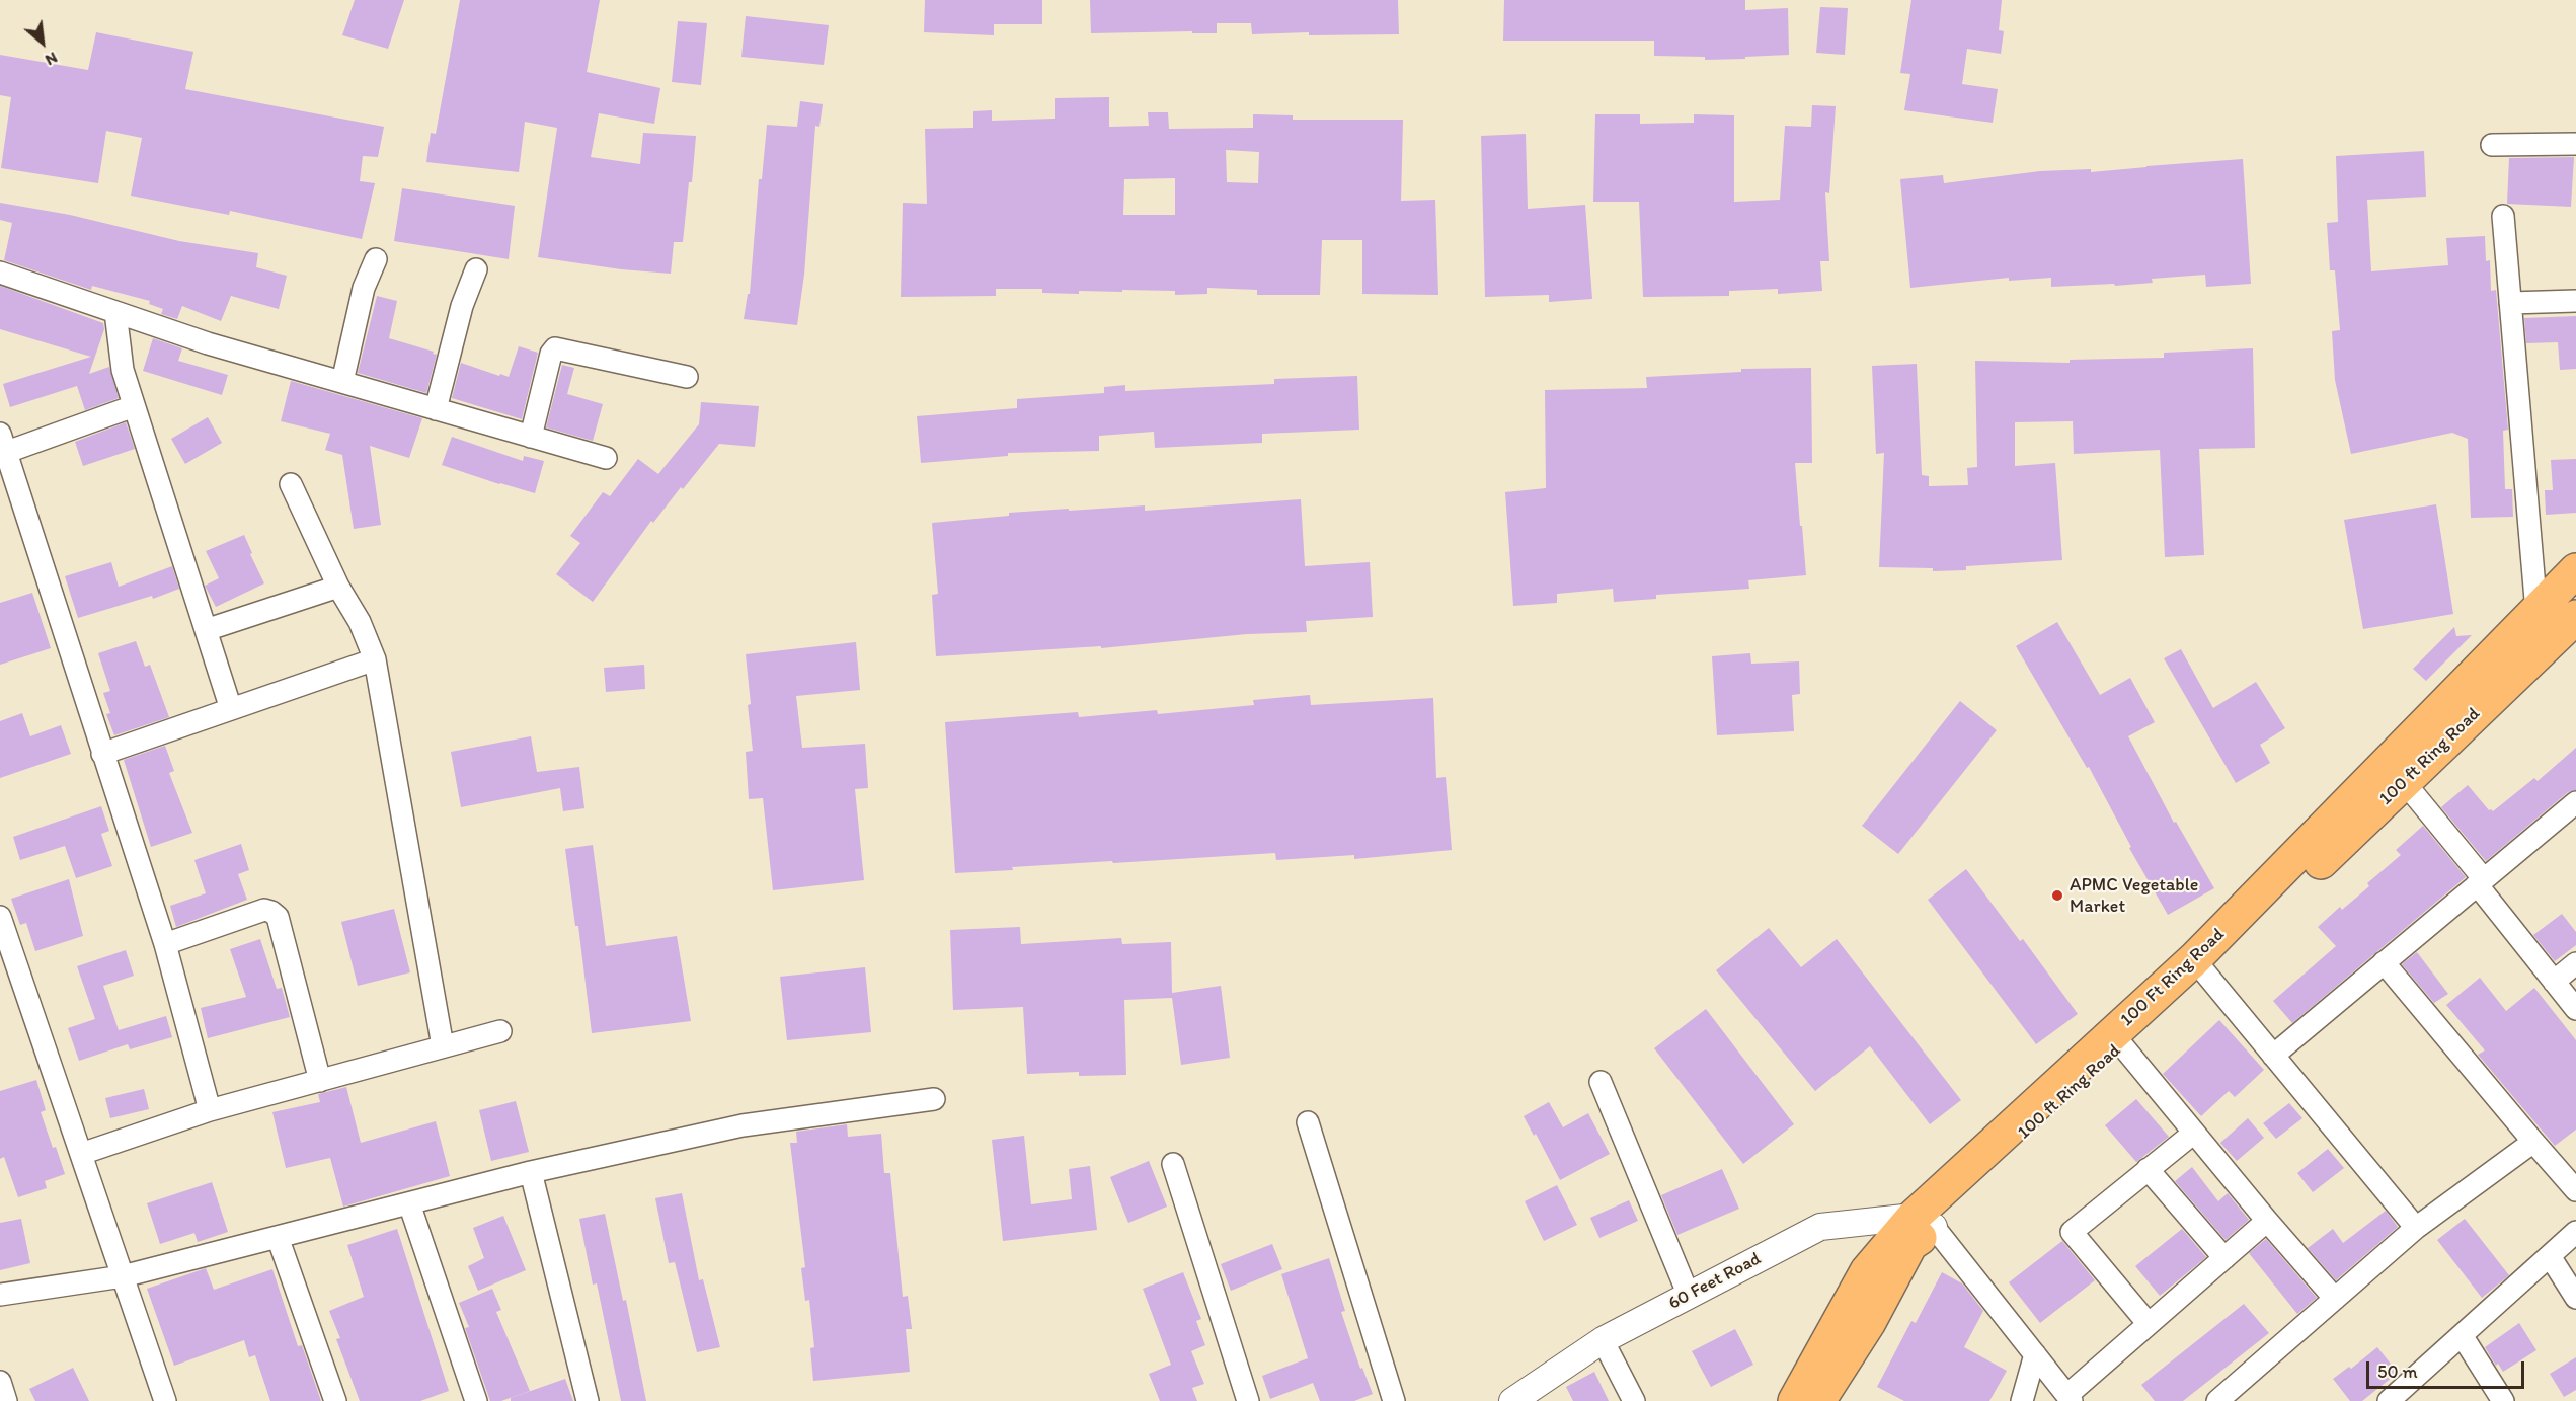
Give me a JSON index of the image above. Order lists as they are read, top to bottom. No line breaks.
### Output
{"streets":{"main road":["100 ft Ring Road","100 Ft Ring Road"],"street":["60 Feet Road"]},"crossings":[["100 ft Ring Road","100 Ft Ring Road"],["100 ft Ring Road","60 Feet Road"],["100 Ft Ring Road","60 Feet Road"]],"places":["APMC Vegetable Market"],"scale_bar":"50 m","north":"bottom right"}
